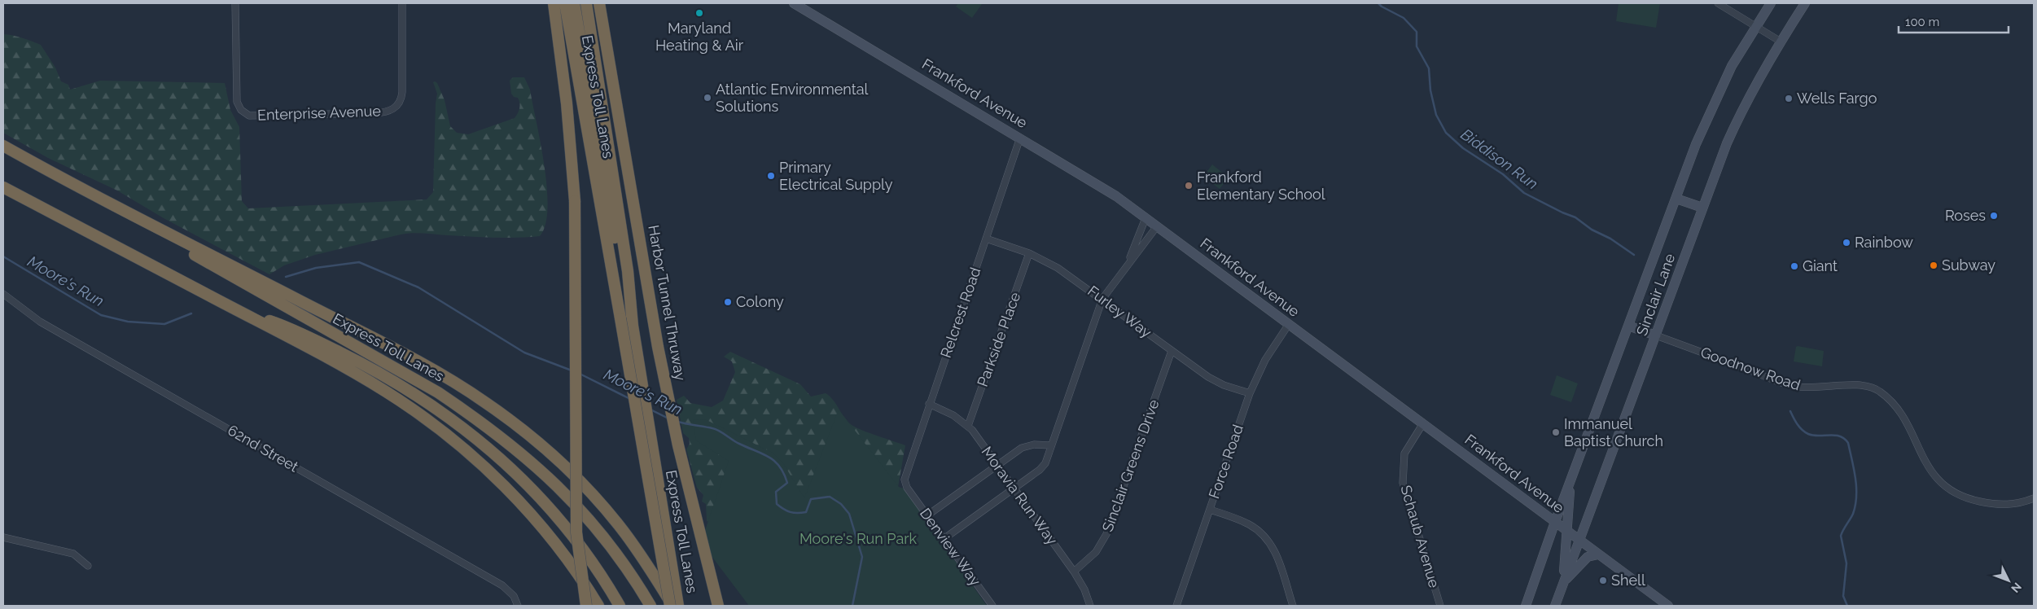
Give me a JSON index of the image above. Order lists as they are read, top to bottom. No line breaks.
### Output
{"streets":{"highway":["Express Toll Lanes","Harbor Tunnel Thruway"],"street":["Frankford Avenue","Enterprise Avenue","Sinclair Lane","Furley Way","Relcrest Road","Parkside Place","Goodnow Road","62nd Street","Force Road","Sinclair Greens Drive","Moravia Run Way","Schaub Avenue","Denview Way"]},"crossings":[["Frankford Avenue","Sinclair Lane"],["Frankford Avenue","Relcrest Road"],["Frankford Avenue","Force Road"],["Frankford Avenue","Schaub Avenue"],["Sinclair Lane","Goodnow Road"],["Furley Way","Relcrest Road"],["Furley Way","Parkside Place"],["Furley Way","Force Road"],["Furley Way","Sinclair Greens Drive"],["Relcrest Road","Moravia Run Way"],["Relcrest Road","Denview Way"],["Parkside Place","Moravia Run Way"],["Sinclair Greens Drive","Moravia Run Way"]],"water":["Biddison Run","Moore's Run"],"parks":["Moore's Run Park"],"places":["Maryland Heating & Air","Atlantic Environmental Solutions","Wells Fargo","Primary Electrical Supply","Frankford Elementary School","Roses","Rainbow","Subway","Giant","Colony","Immanuel Baptist Church","Shell"],"scale_bar":"100 m","north":"bottom right"}
